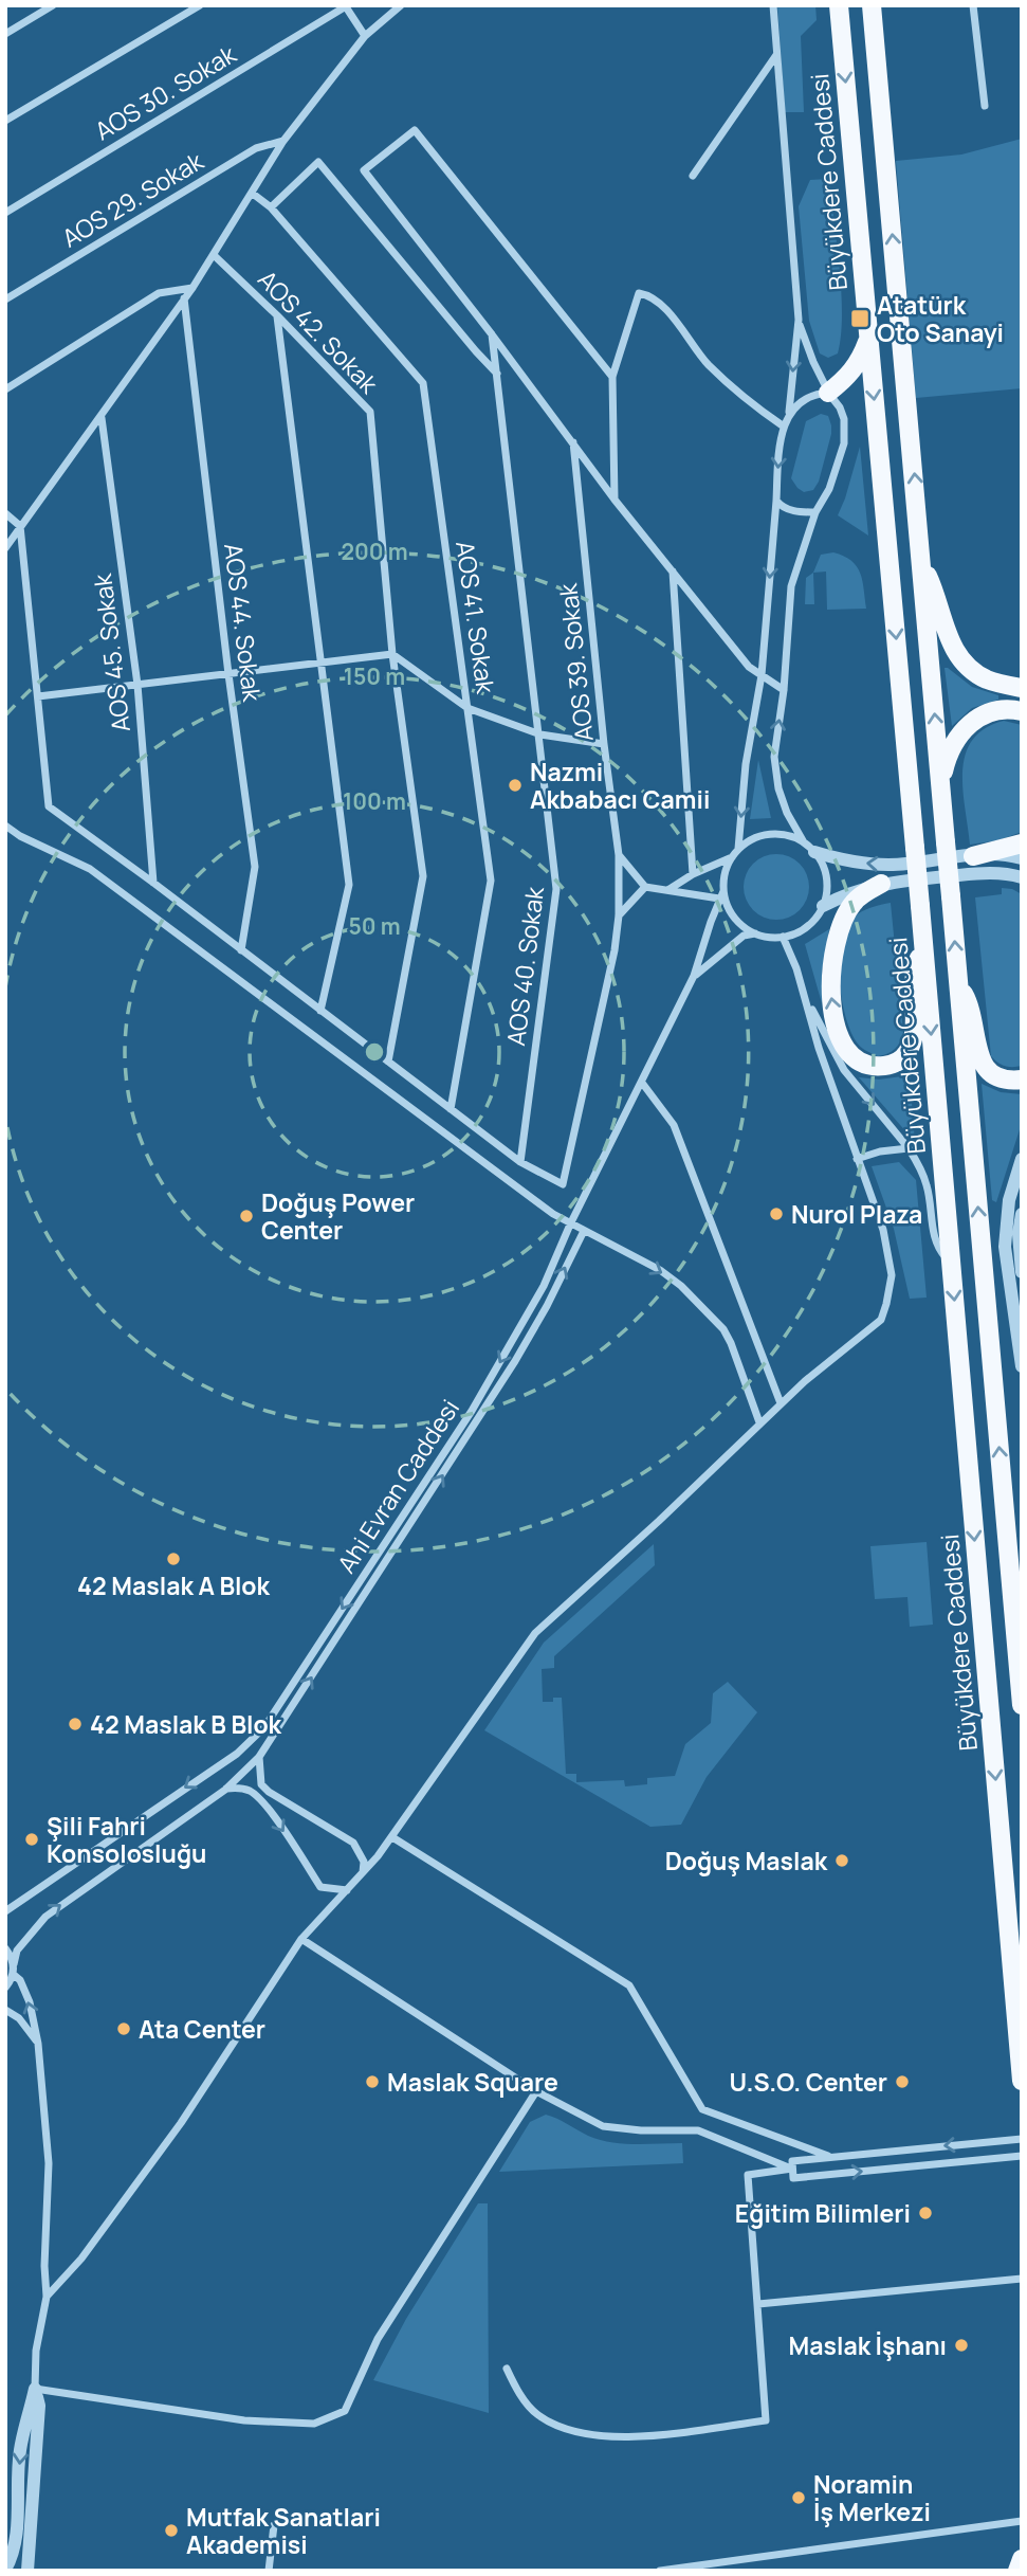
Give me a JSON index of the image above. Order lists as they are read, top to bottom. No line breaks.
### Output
{"streets":{"main road":["Büyükdere Caddesi"],"street":["AOS 30. Sokak","AOS 29. Sokak","AOS 42. Sokak","AOS 41. Sokak","AOS 44. Sokak","AOS 45. Sokak","AOS 39. Sokak","AOS 40. Sokak","Ahi Evran Caddesi"]},"crossings":[["AOS 39. Sokak","AOS 40. Sokak"]],"places":{"transit":["Atatürk Oto Sanayi"],"other":["Nazmi Akbabacı Camii","Nurol Plaza","Doğuş Power Center","42 Maslak A Blok","42 Maslak B Blok","Şili Fahri Konsolosluğu","Doğuş Maslak","Ata Center","Maslak Square","U.S.O. Center","Eğitim Bilimleri","Maslak İşhanı","Noramin İş Merkezi","Mutfak Sanatlari Akademisi"]},"rings":["200 m","150 m","100 m","50 m"]}
